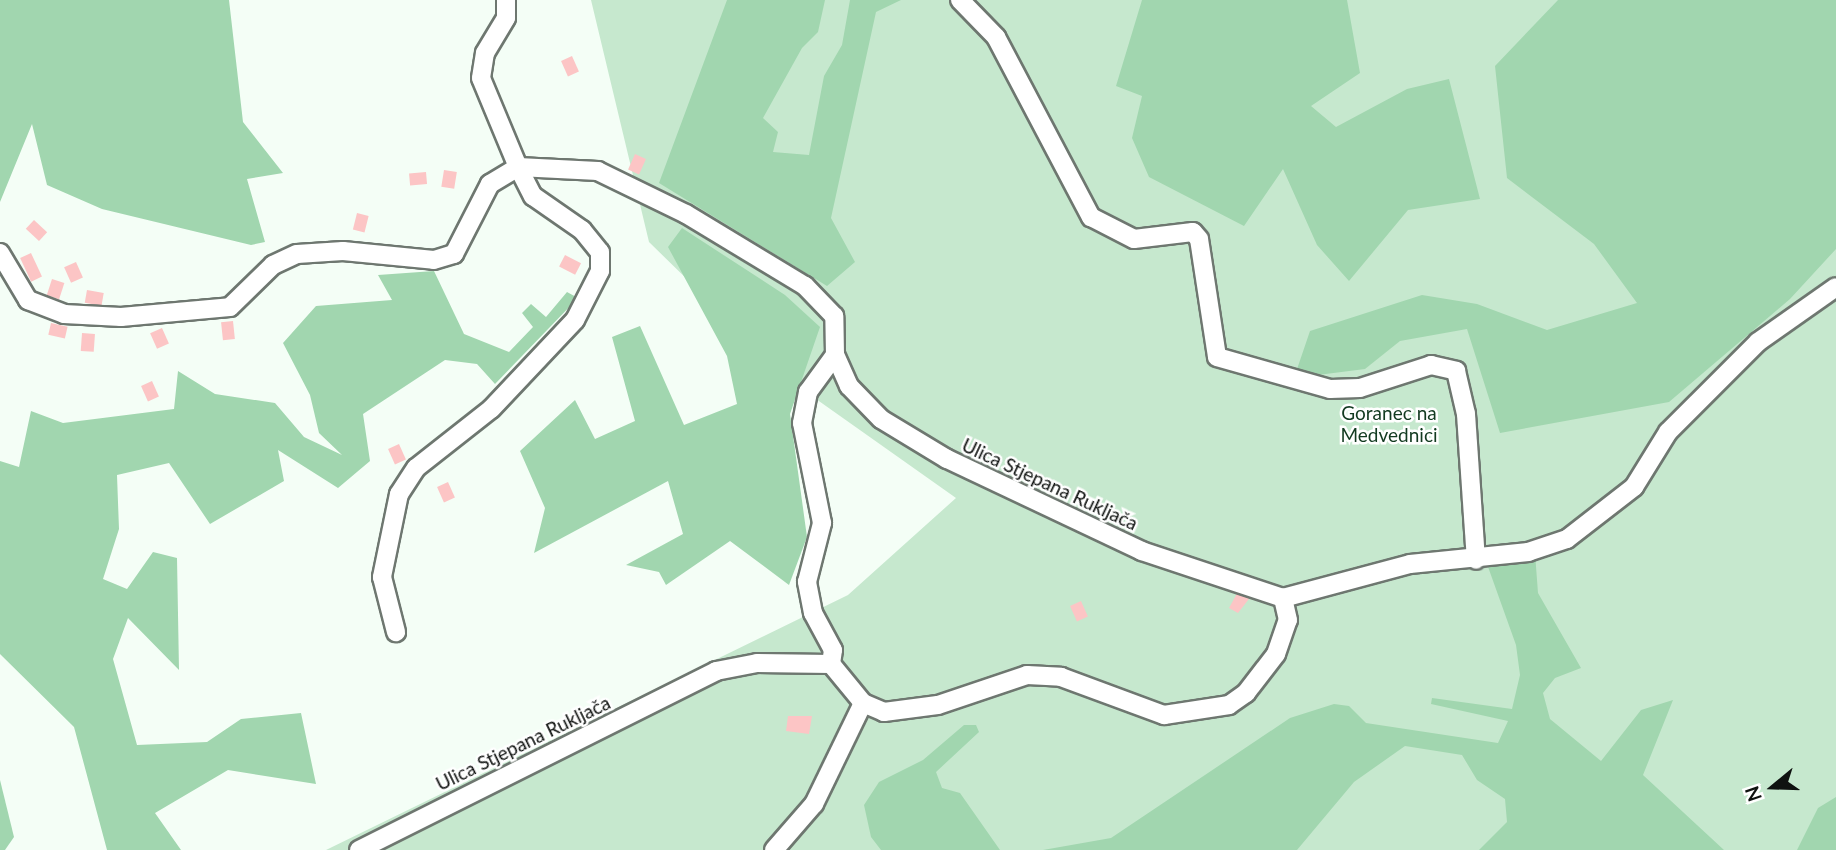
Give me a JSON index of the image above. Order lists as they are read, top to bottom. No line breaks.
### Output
{"streets":{"street":["Ulica Stjepana Rukljača"]},"parks":["Goranec na Medvednici"],"north":"left"}
